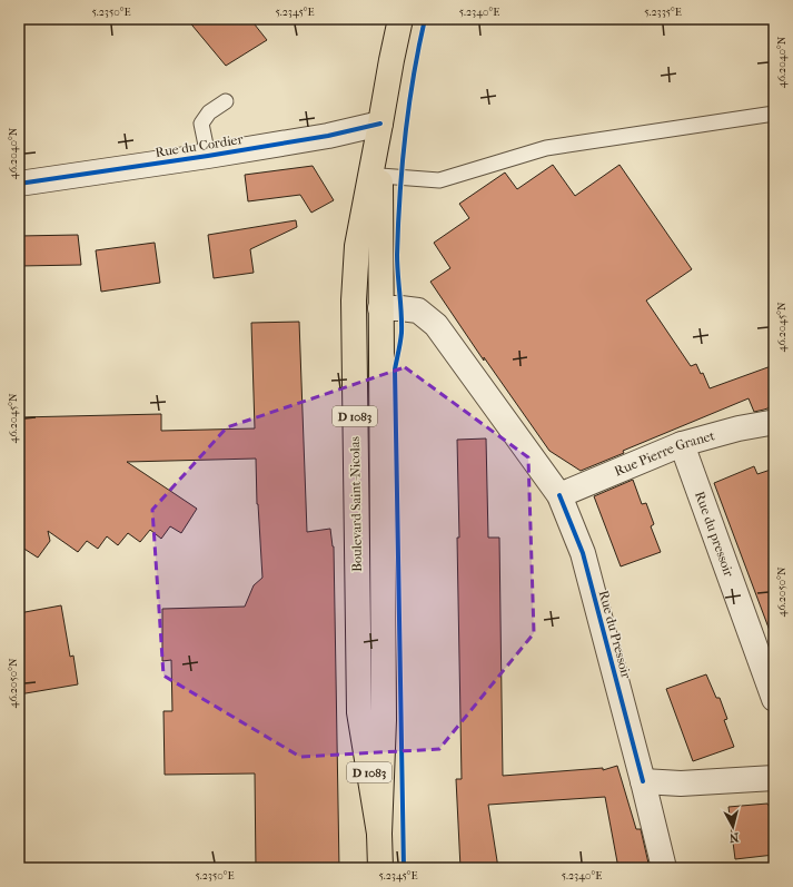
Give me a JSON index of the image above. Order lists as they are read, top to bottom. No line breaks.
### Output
{"streets":{"main road":["D 1083","Boulevard Saint-Nicolas"],"street":["Rue du Cordier","Rue Pierre Granet","Rue du pressoir","Rue du Pressoir"]},"crossings":[["Rue du Cordier","Boulevard Saint-Nicolas"],["Rue Pierre Granet","Rue du pressoir"],["Rue Pierre Granet","Rue du Pressoir"],["Boulevard Saint-Nicolas","Rue du Pressoir"]],"north":"bottom","coordinates":["5.2350°E","5.2345°E","5.2340°E","5.2335°E","46.2040°N","46.2045°N","46.2050°N"]}
